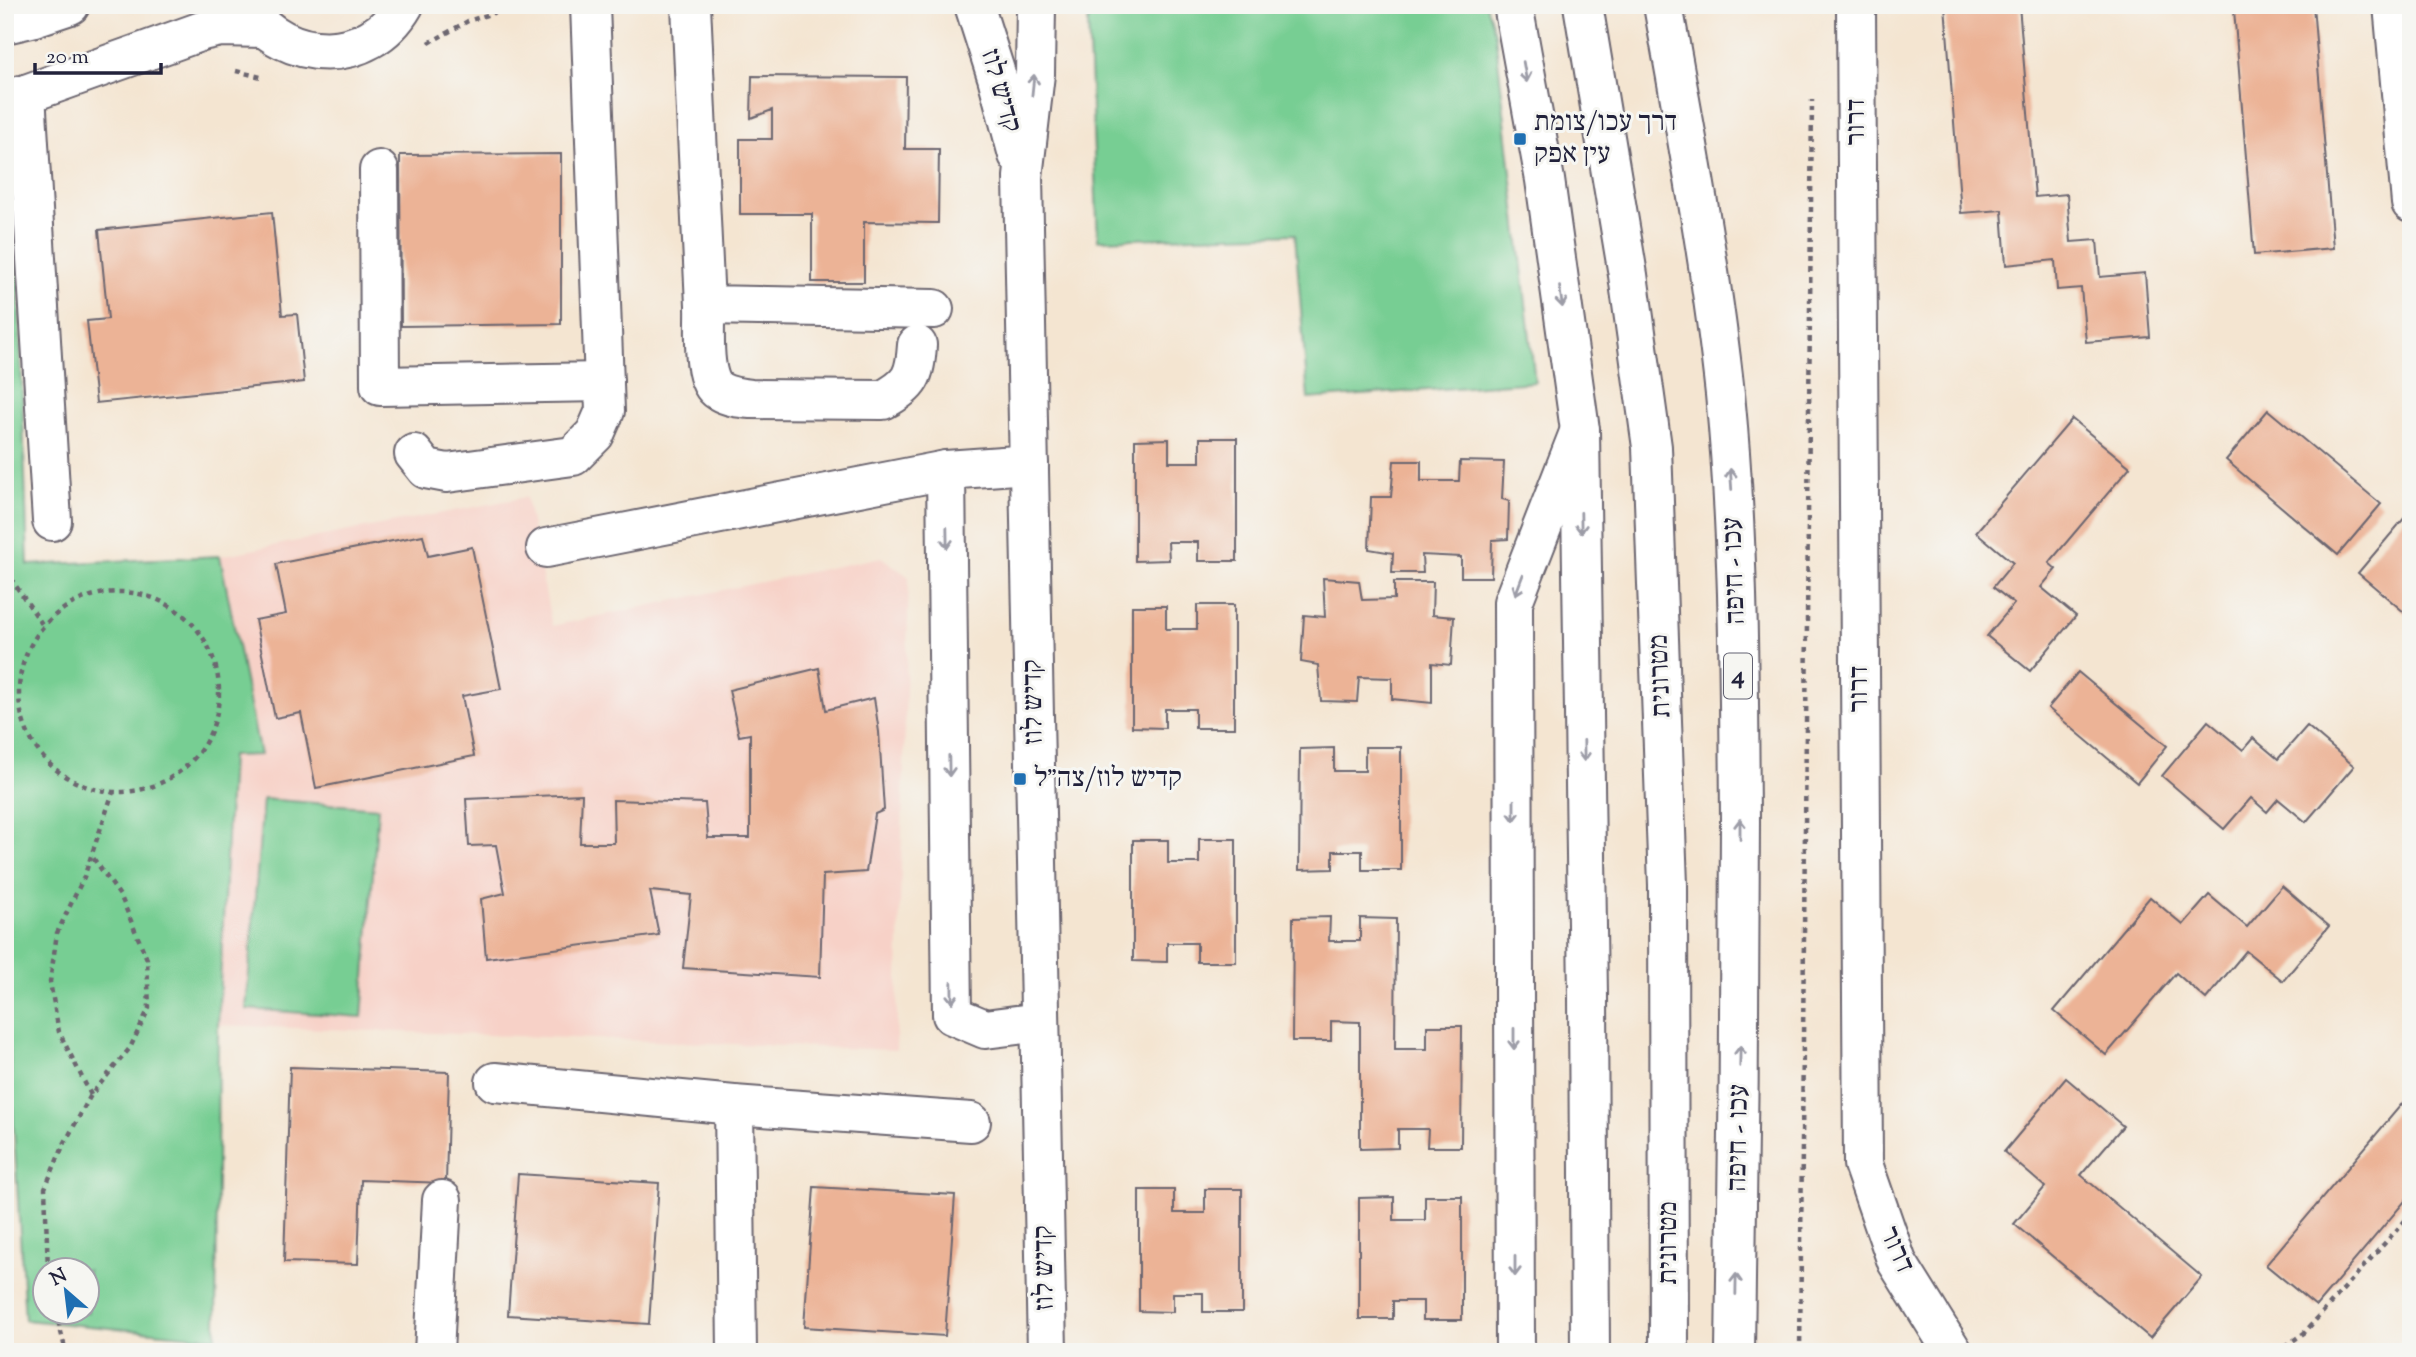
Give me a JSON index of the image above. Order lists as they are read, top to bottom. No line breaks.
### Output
{"streets":{"main road":["קדיש לוז","דרור","עכו - חיפה","מטרונית","4"]},"places":{"transit":["דרך עכו/צומת עין אפק","קדיש לוז/צה״ל"]},"scale_bar":"20 m","north":"top left"}
